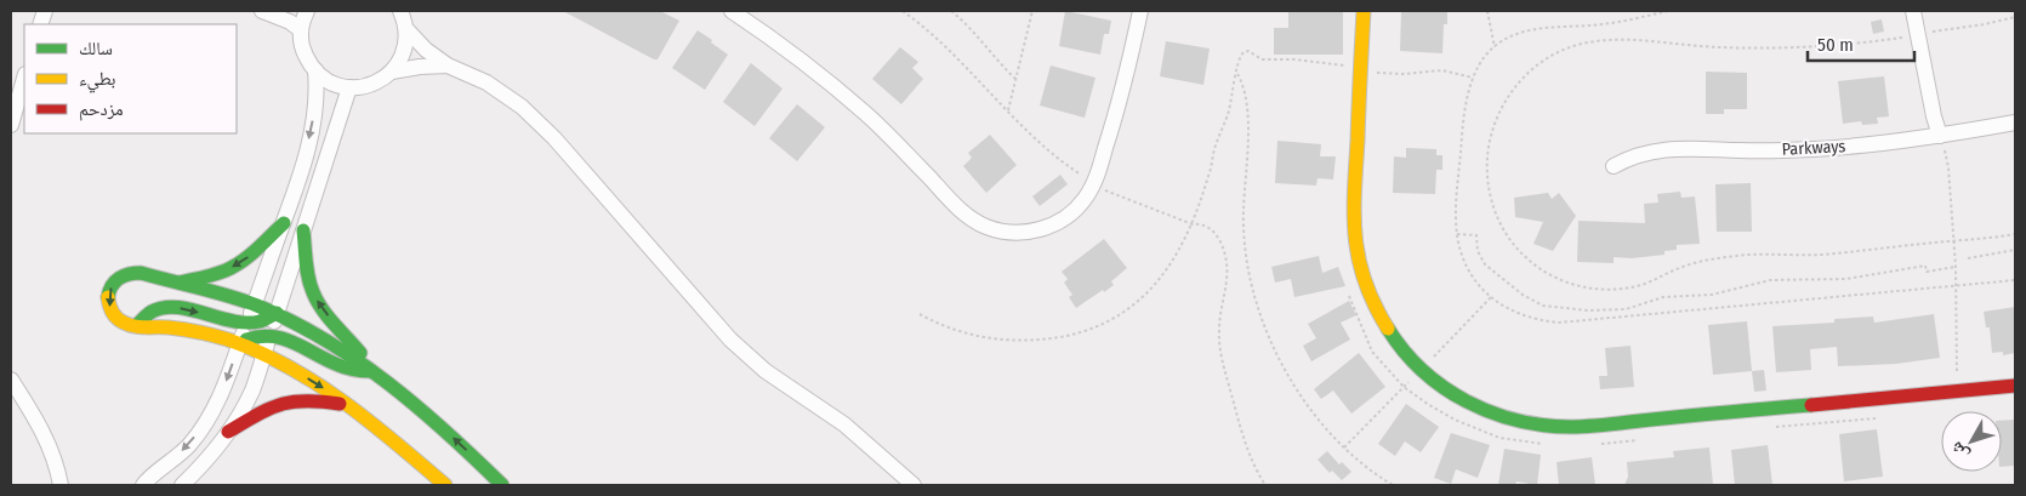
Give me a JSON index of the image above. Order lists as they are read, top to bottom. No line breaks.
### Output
{"streets":{"street":["Parkways"]},"legend":["سالك","بطيء","مزدحم"],"scale_bar":"50 m","north":"bottom left"}
